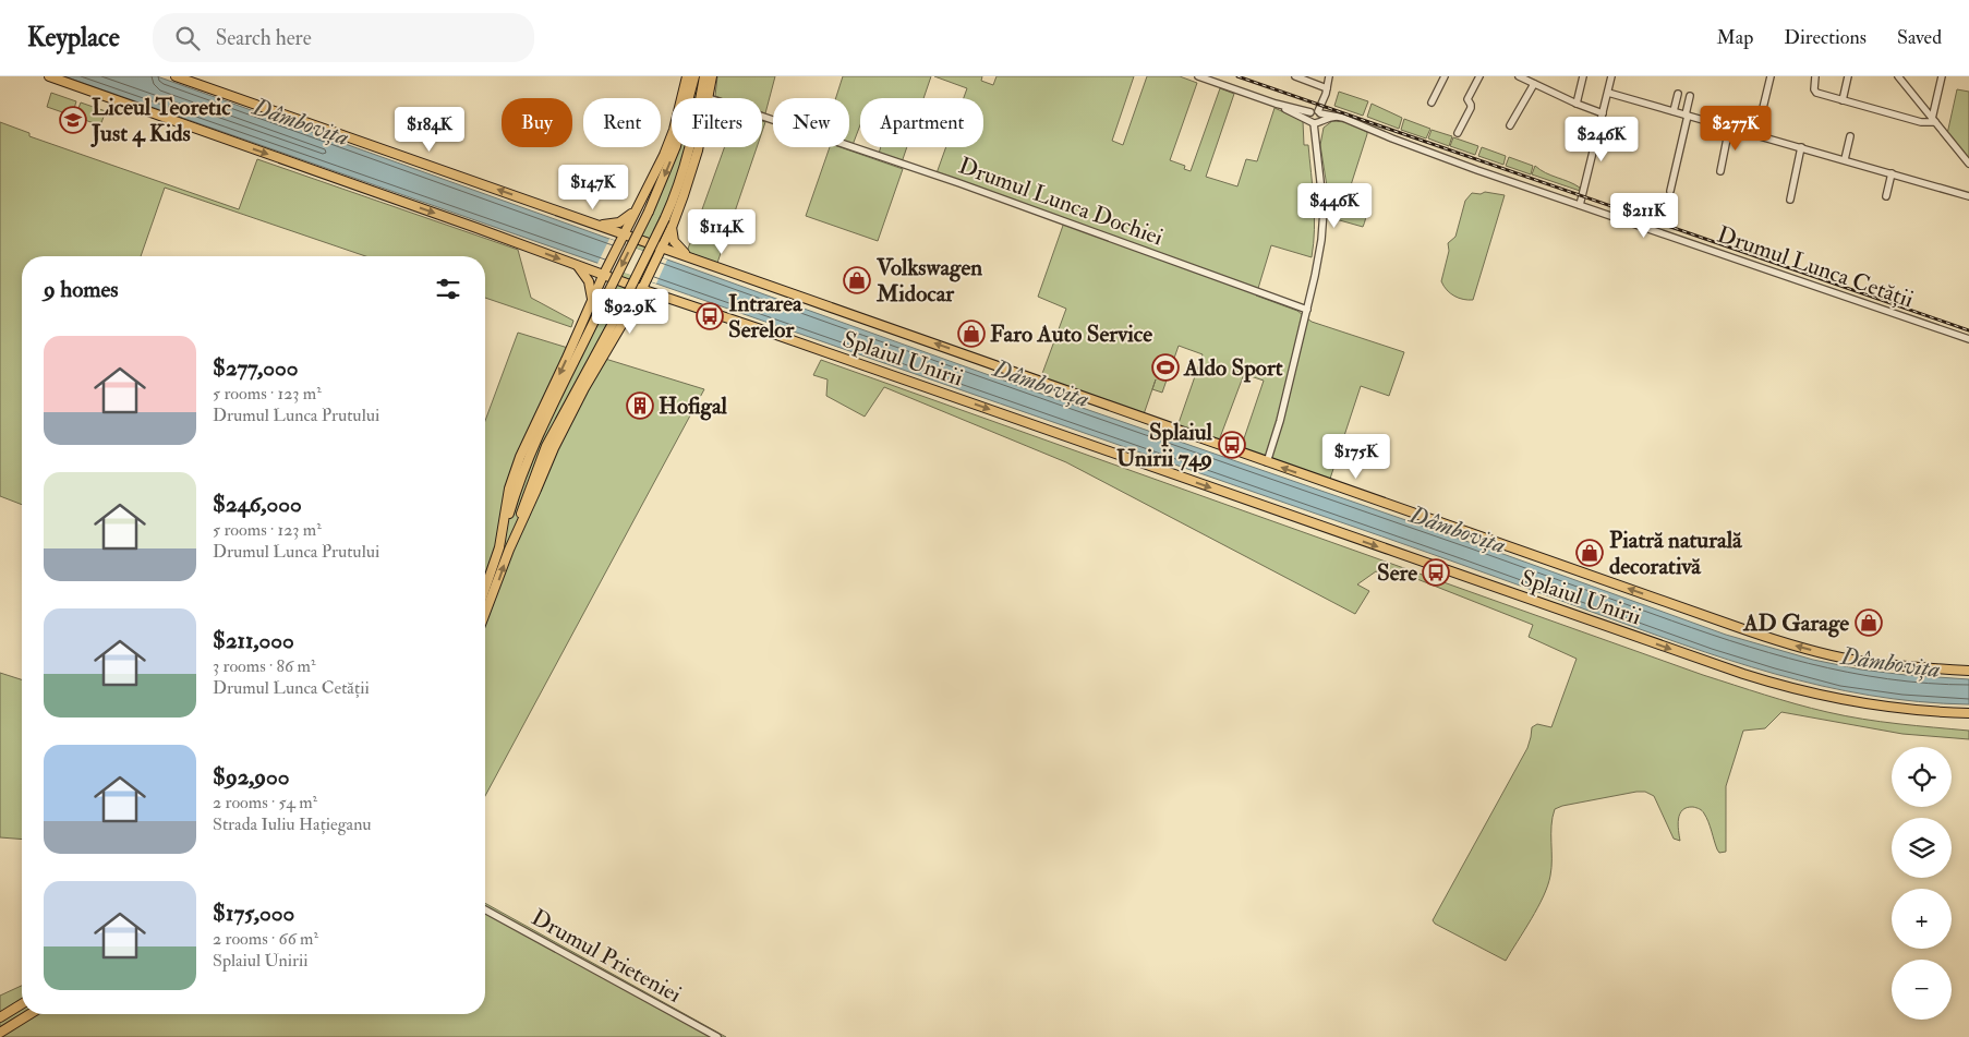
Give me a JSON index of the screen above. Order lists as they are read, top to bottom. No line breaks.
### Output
{"streets":{"main road":["Splaiul Unirii"],"street":["Drumul Lunca Dochiei","Drumul Lunca Cetății","Drumul Prieteniei"]},"water":["Dâmbovița"],"places":{"school or university":["Liceul Teoretic Just 4 Kids"],"shop":["Volkswagen Midocar","Faro Auto Service","Piatră naturală decorativă","AD Garage"],"bus stop":["Intrarea Serelor","Splaiul Unirii 749","Sere"],"sports":["Aldo Sport"],"building":["Hofigal"]},"page":{"header":"Keyplace","search":"Search here","nav":["Map","Directions","Saved"],"chip":["Buy","Rent","Filters","New","Apartment"],"price":["$277K","$184K","$246K","$147K","$446K","$211K","$114K","$92.9K","$175K"],"heading":"9 homes","list":[{"name":"$277,000","note":"5 rooms · 123 m² · Drumul Lunca Prutului"},{"name":"$246,000","note":"5 rooms · 123 m² · Drumul Lunca Prutului"},{"name":"$211,000","note":"3 rooms · 86 m² · Drumul Lunca Cetății"},{"name":"$92,900","note":"2 rooms · 54 m² · Strada Iuliu Hațieganu"},{"name":"$175,000","note":"2 rooms · 66 m² · Splaiul Unirii"}],"map_buttons":["+","−"]}}
